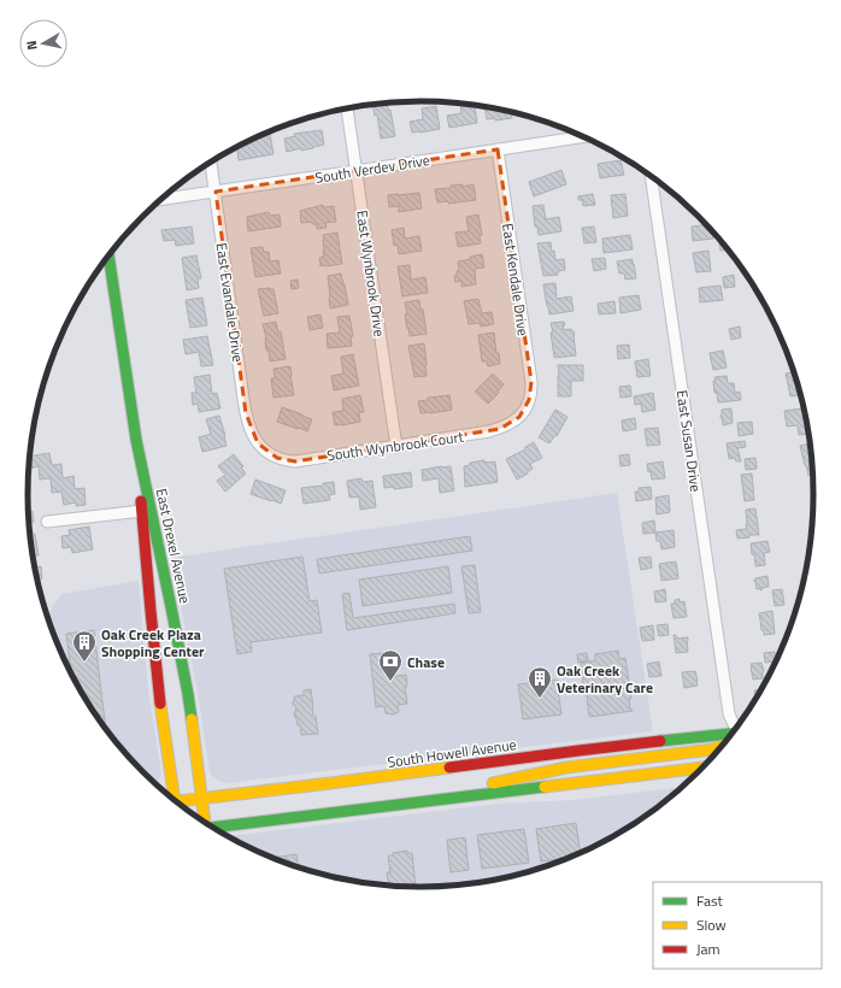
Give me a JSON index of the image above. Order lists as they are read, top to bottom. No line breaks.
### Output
{"streets":{"main road":["East Drexel Avenue","South Howell Avenue"],"street":["South Verdev Drive","East Wynbrook Drive","East Kendale Drive","East Evandale Drive","East Susan Drive","South Wynbrook Court"]},"crossings":[["South Verdev Drive","East Wynbrook Drive"],["South Verdev Drive","East Kendale Drive"],["South Verdev Drive","East Evandale Drive"],["East Wynbrook Drive","South Wynbrook Court"],["East Kendale Drive","South Wynbrook Court"],["East Evandale Drive","South Wynbrook Court"],["East Drexel Avenue","South Howell Avenue"]],"places":{"building":["Oak Creek Plaza Shopping Center","Oak Creek Veterinary Care"],"bank":["Chase"]},"legend":["Fast","Slow","Jam"],"north":"left"}
